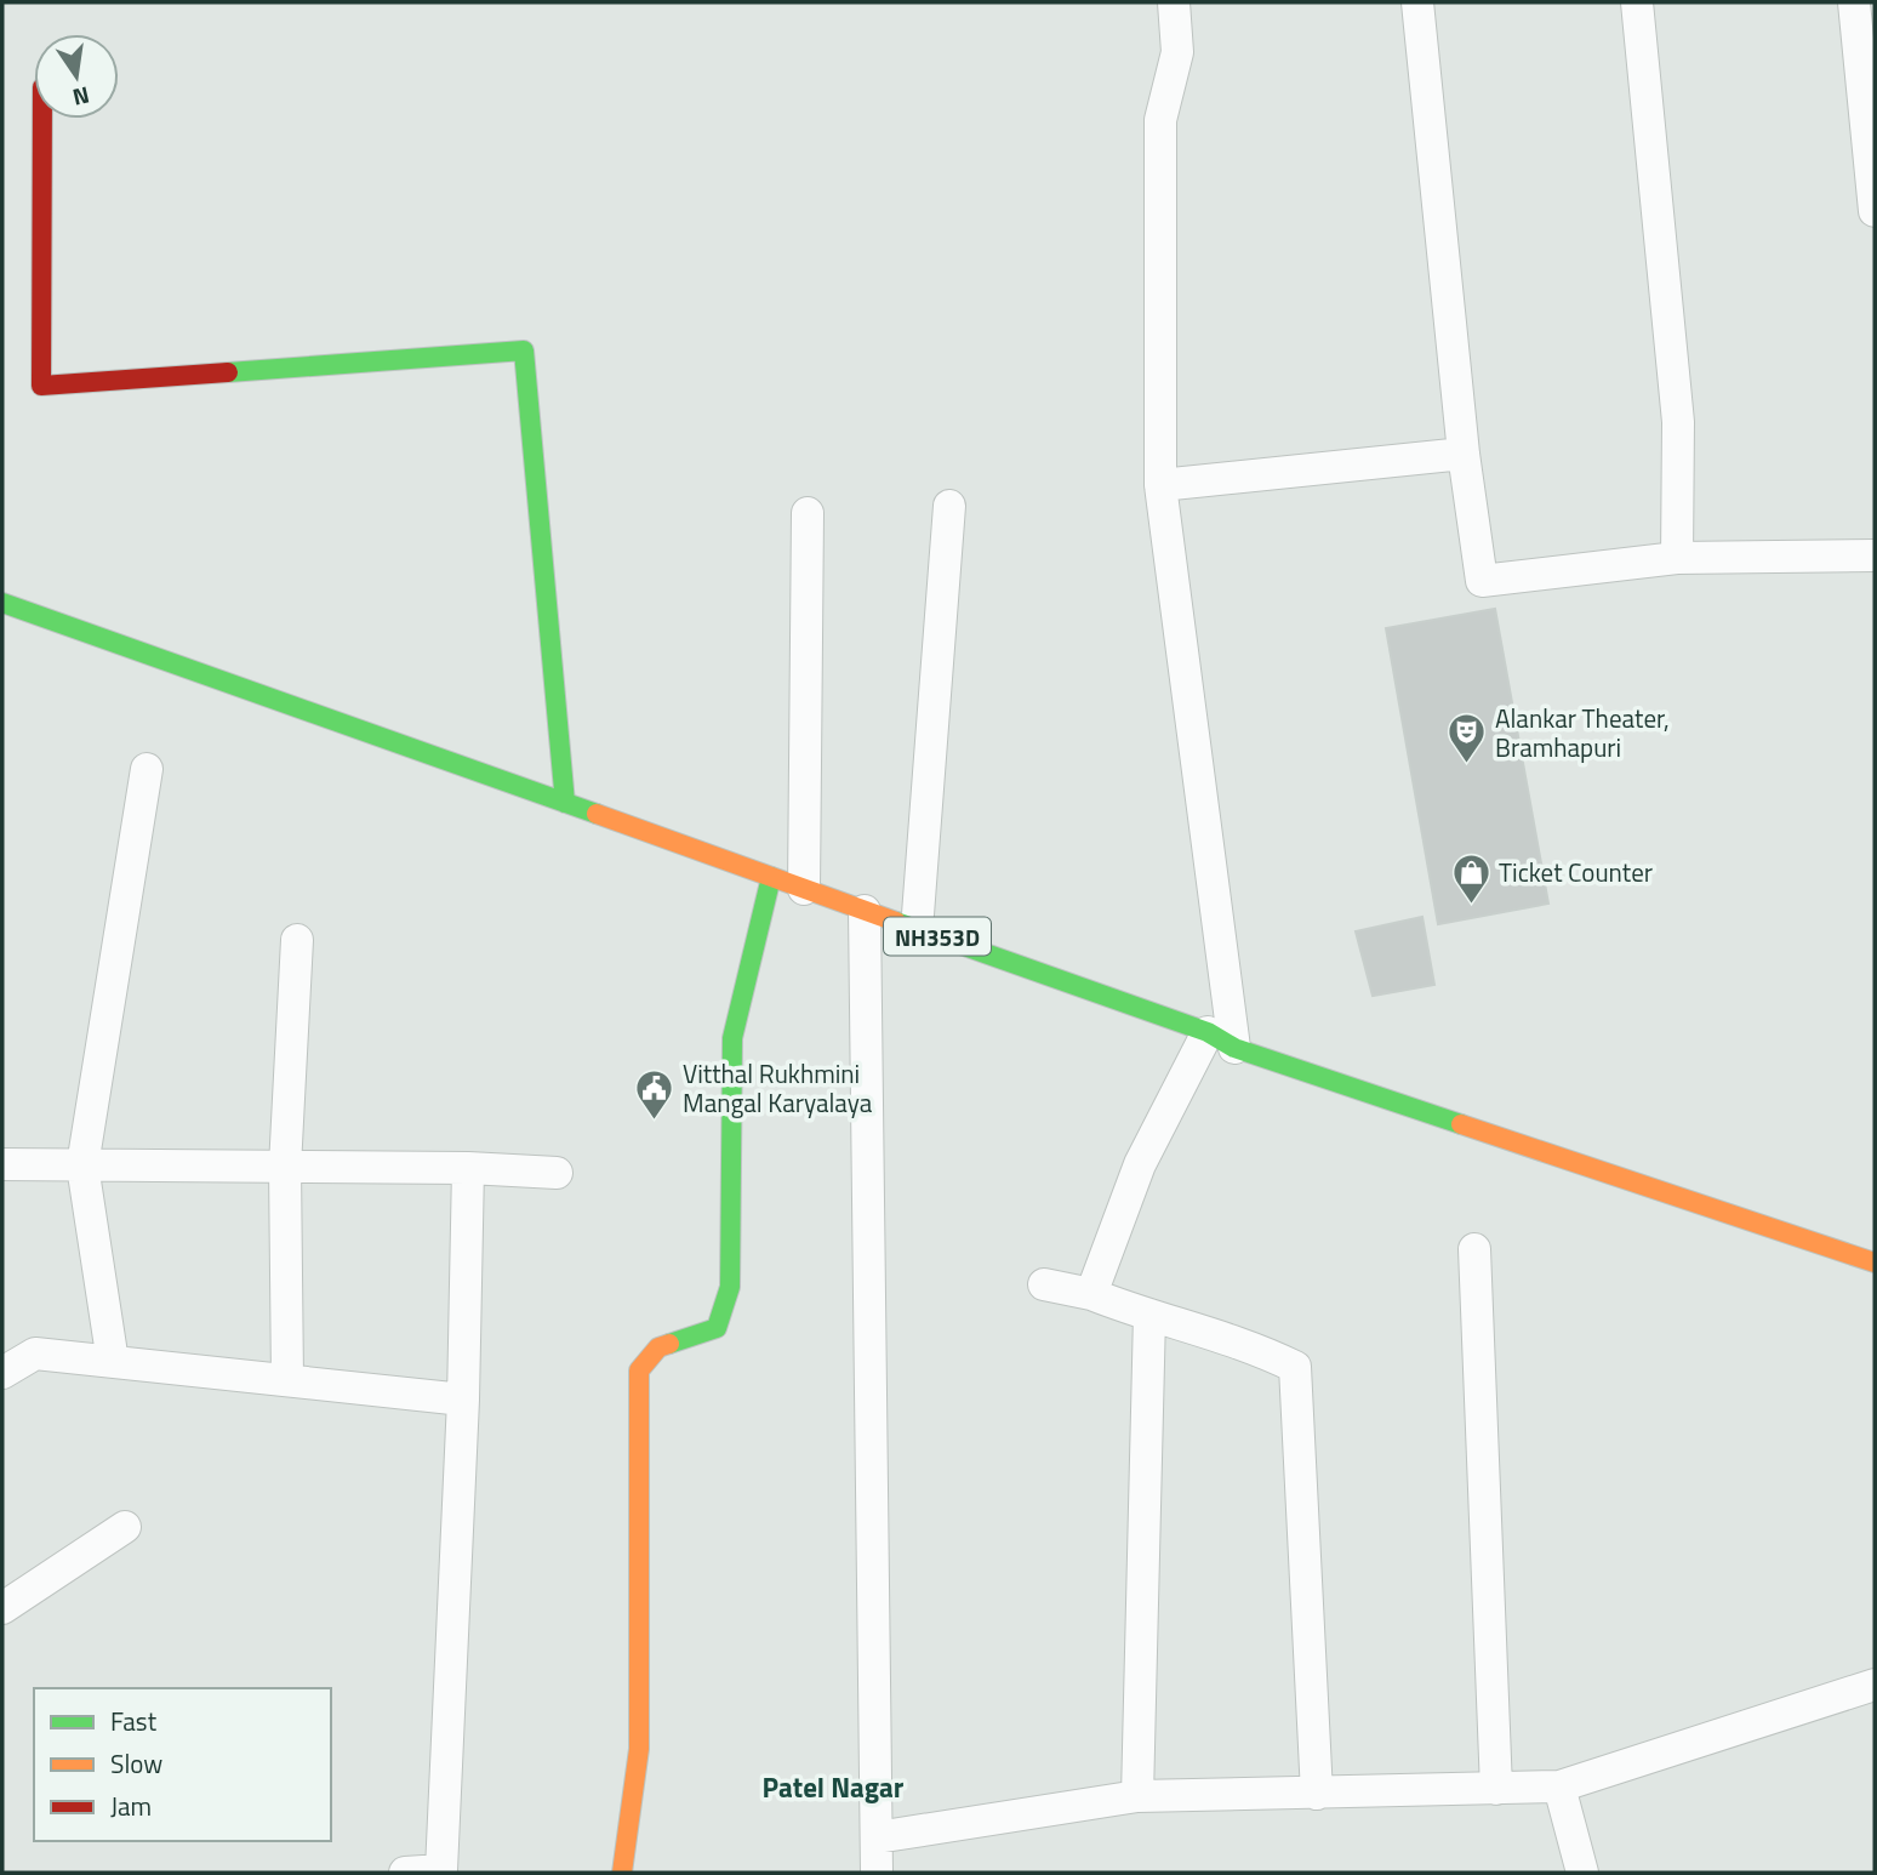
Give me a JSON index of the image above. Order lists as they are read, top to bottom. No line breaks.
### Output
{"streets":{"main road":["NH353D"]},"districts":["Patel Nagar"],"places":{"theatre":["Alankar Theater, Bramhapuri"],"shop":["Ticket Counter"],"public building":["Vitthal Rukhmini Mangal Karyalaya"]},"legend":["Fast","Slow","Jam"],"north":"bottom"}
